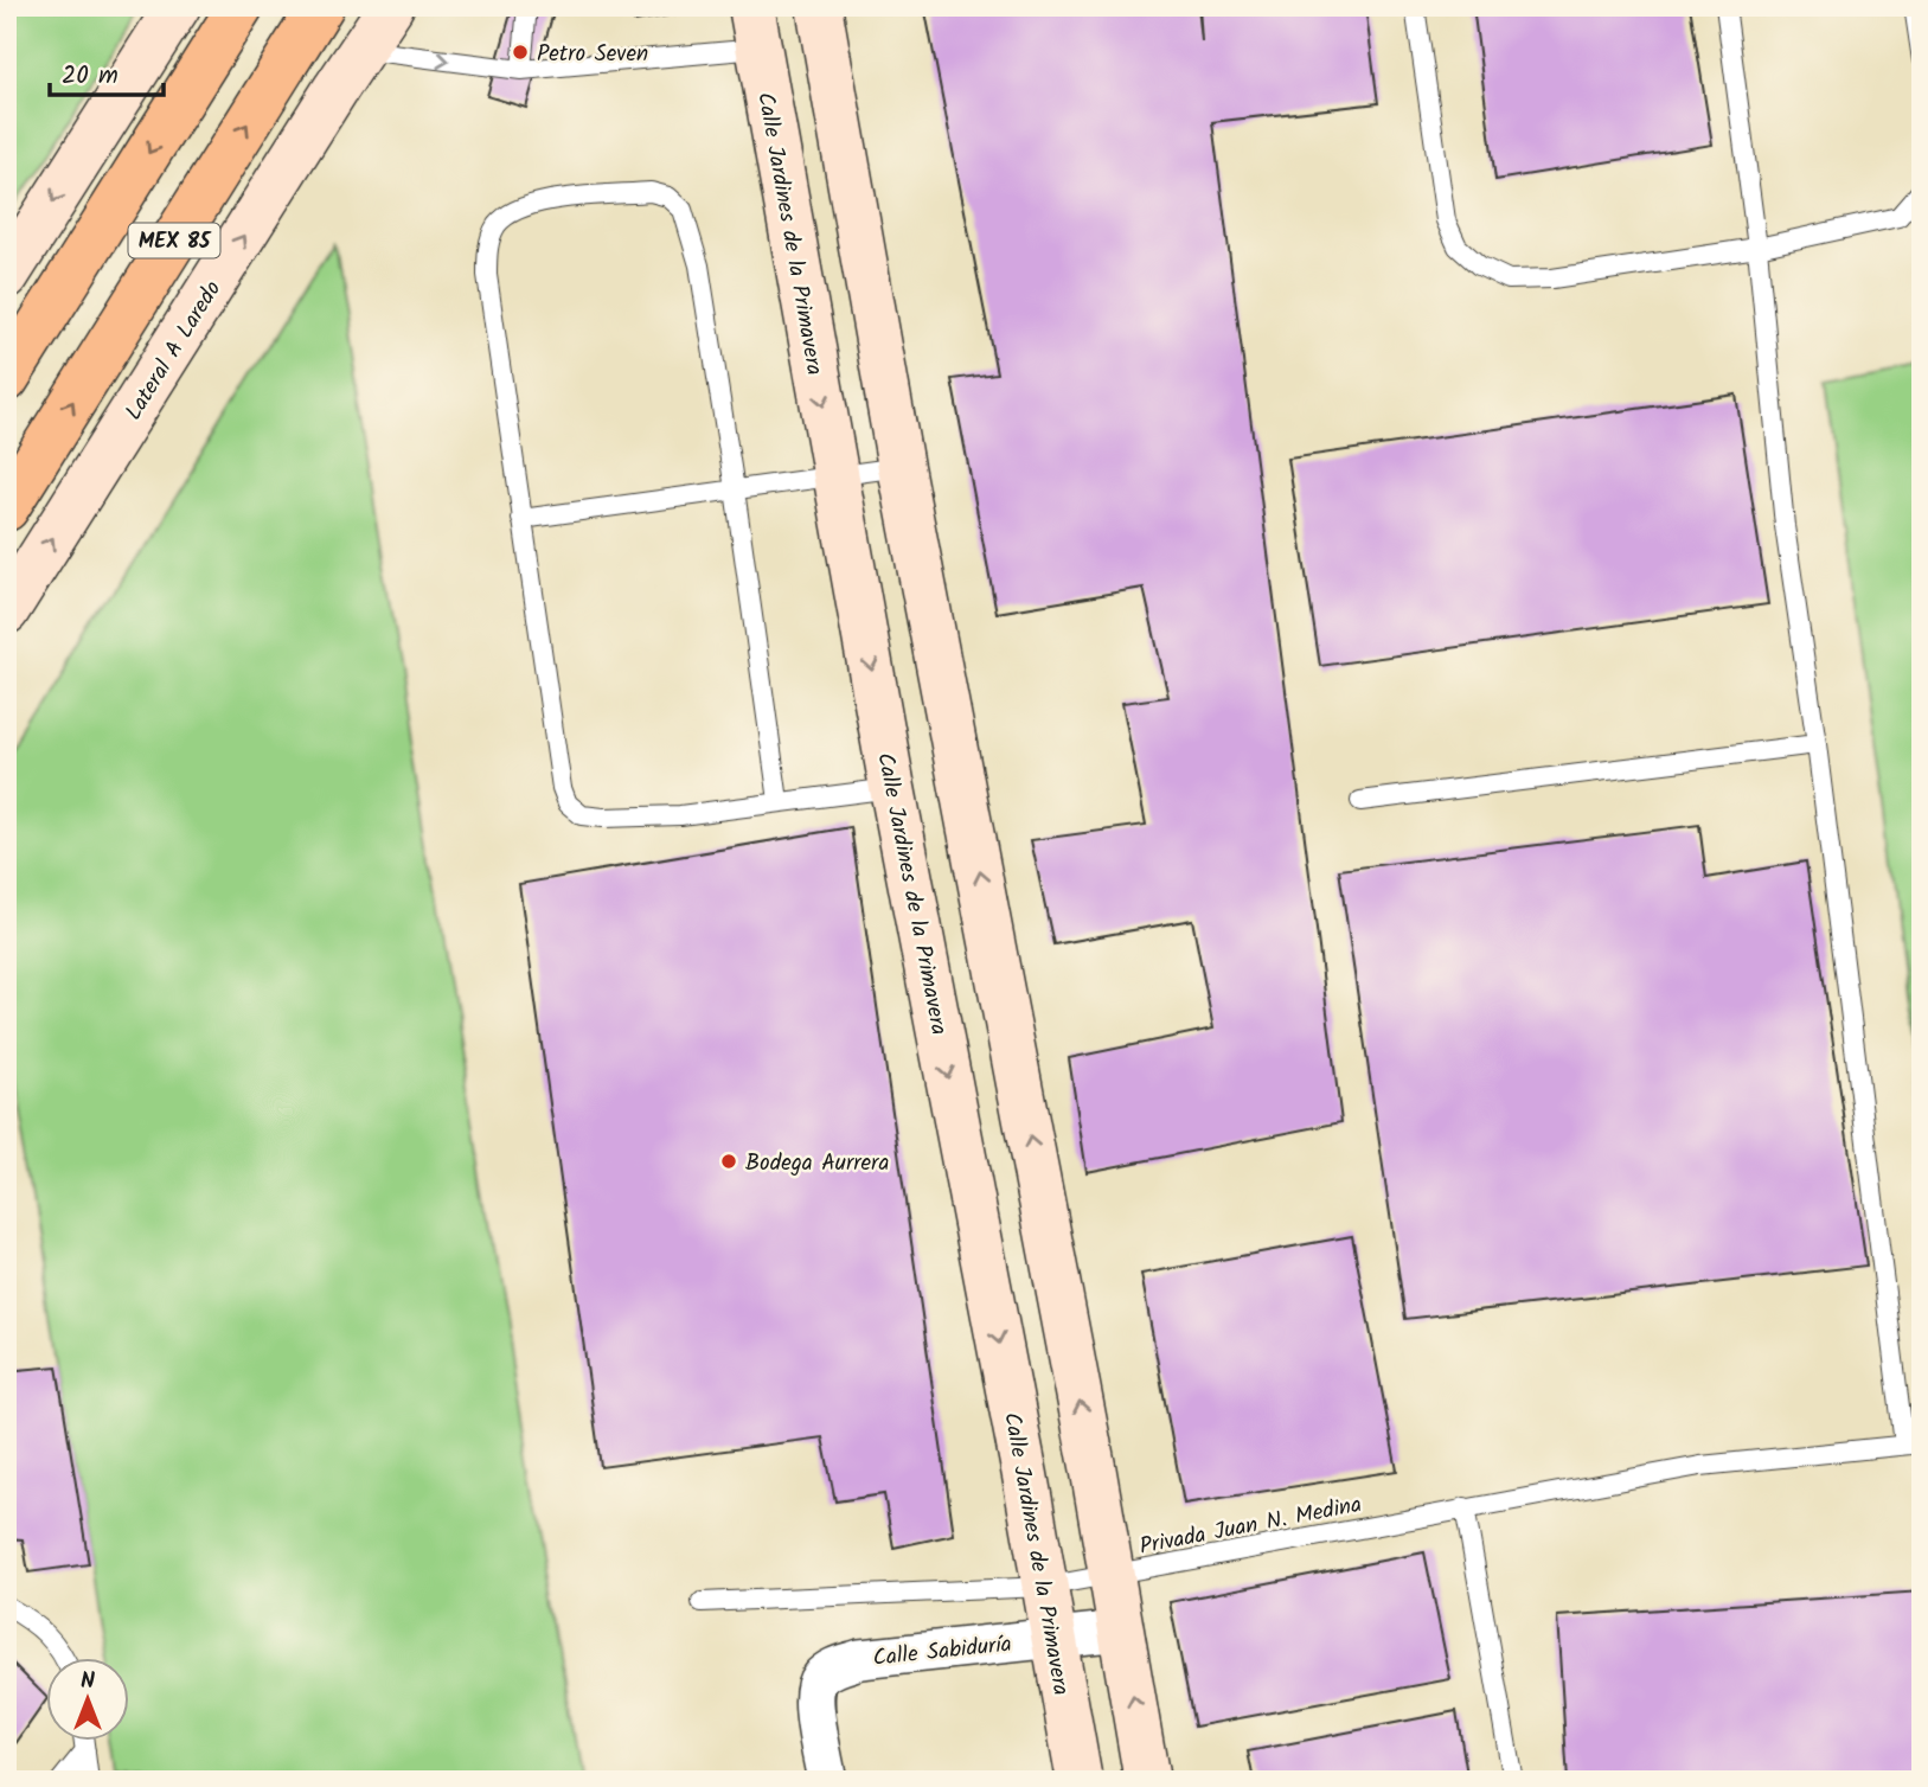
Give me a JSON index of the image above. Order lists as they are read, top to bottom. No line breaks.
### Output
{"streets":{"highway":["MEX 85"],"street":["Calle Jardines de la Primavera","Lateral A Laredo","Calle Sabiduría"],"lane":["Privada Juan N. Medina"]},"crossings":[["Calle Jardines de la Primavera","Privada Juan N. Medina"],["Calle Jardines de la Primavera","Calle Sabiduría"]],"places":["Petro Seven","Bodega Aurrera"],"scale_bar":"20 m","north":"top"}
